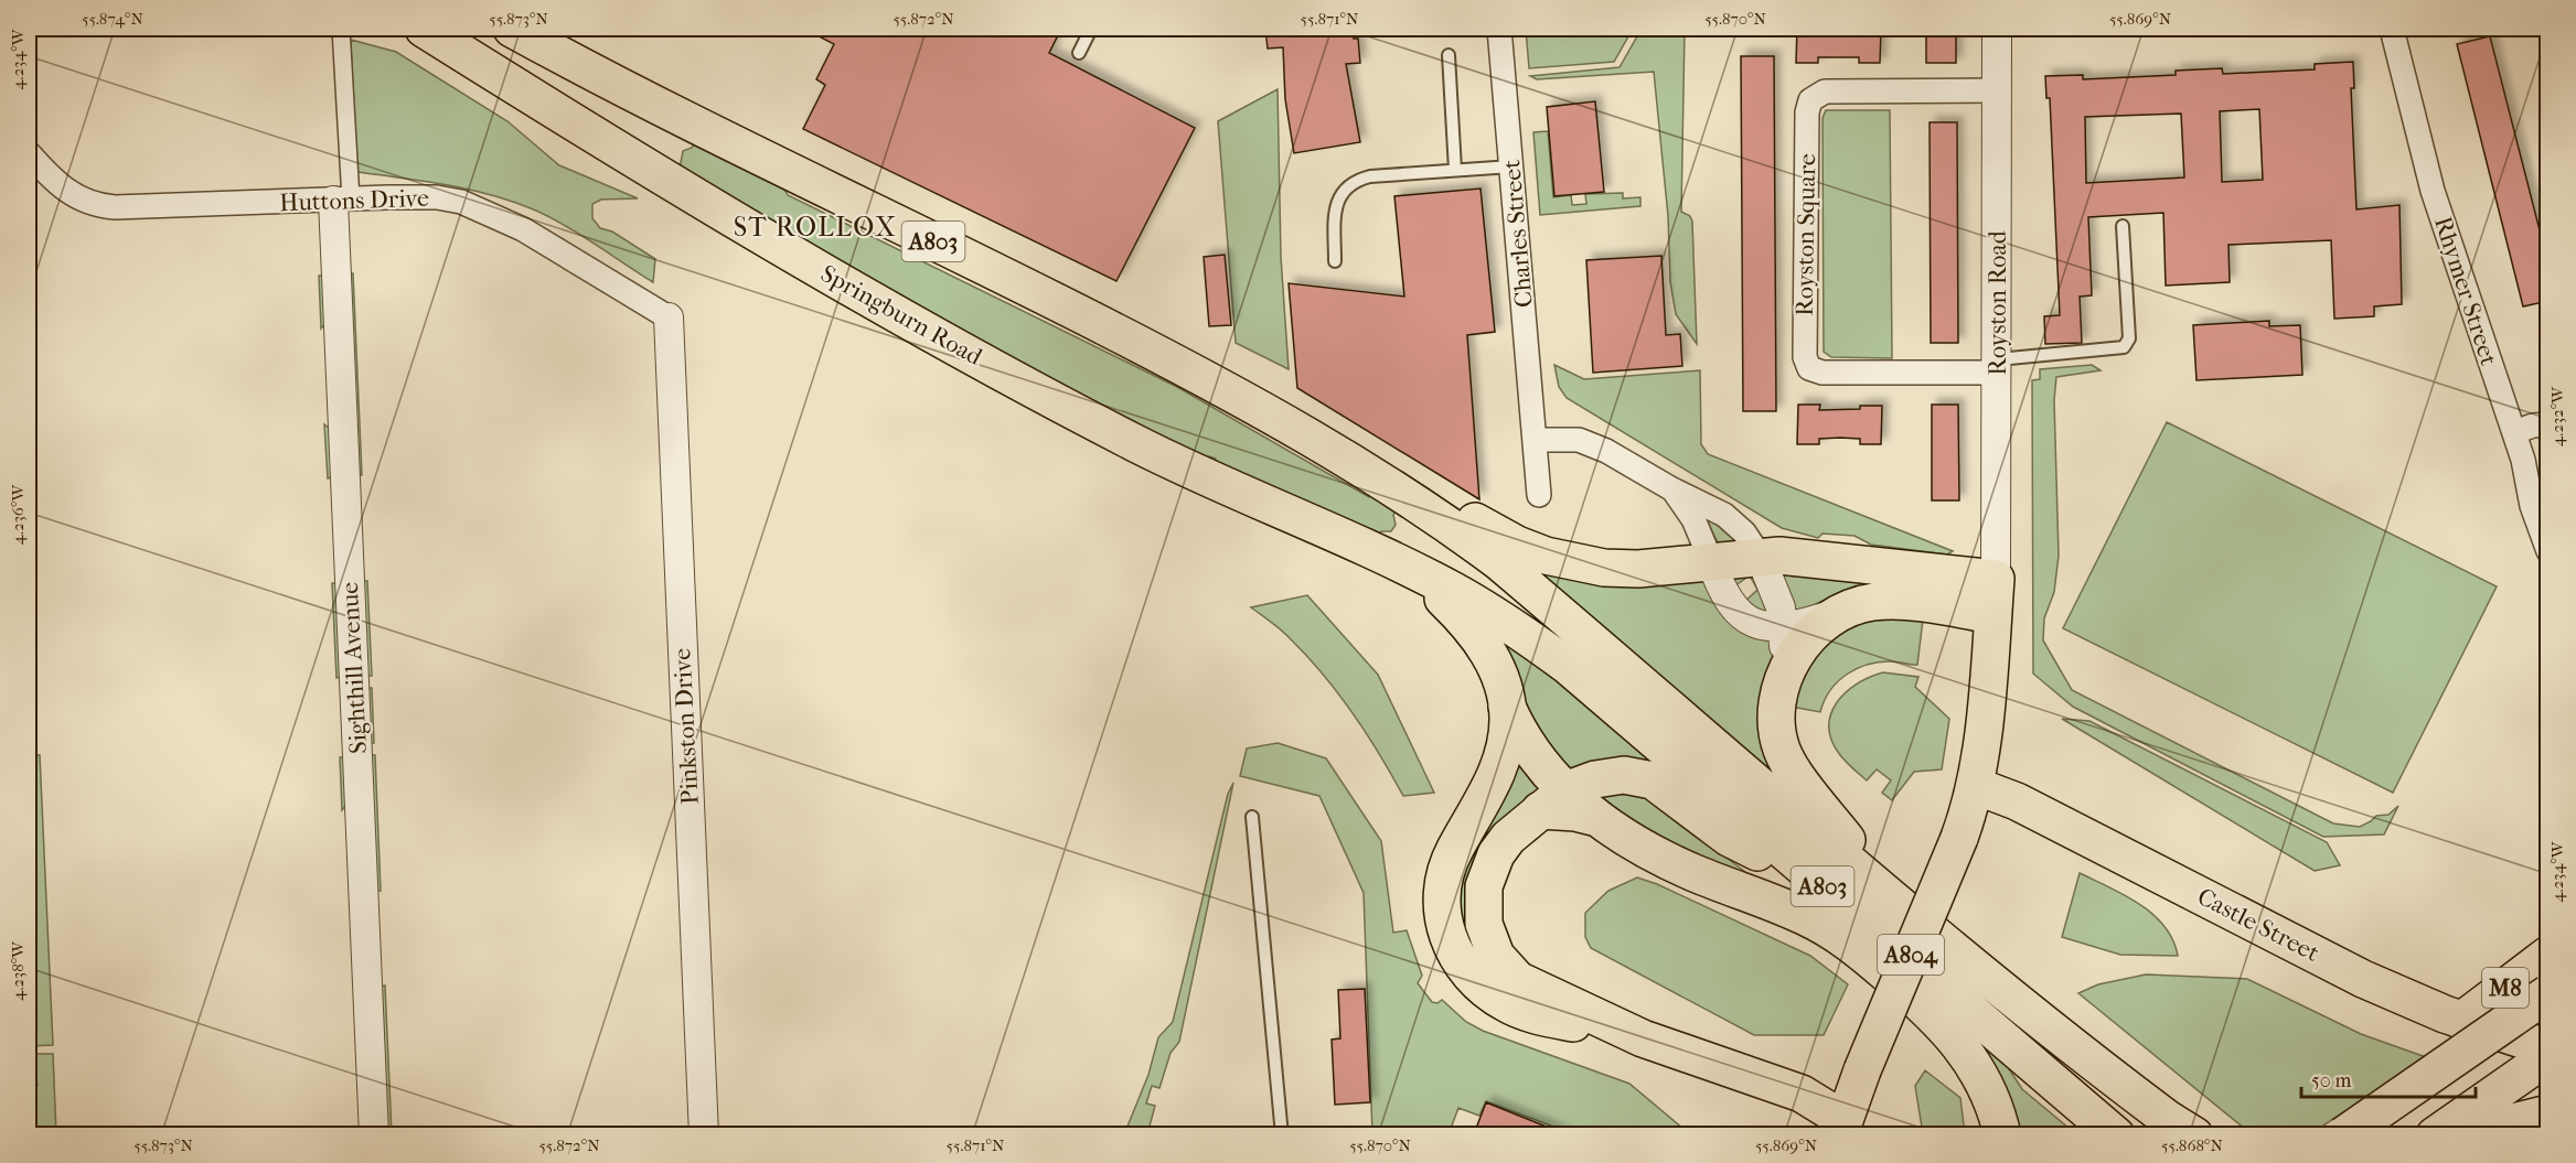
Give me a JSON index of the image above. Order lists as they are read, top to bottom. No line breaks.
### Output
{"streets":{"main road":["A803","Springburn Road","Castle Street","A804","M8"],"street":["Huttons Drive","Charles Street","Royston Square","Rhymer Street","Royston Road","Sighthill Avenue","Pinkston Drive"]},"crossings":[["Huttons Drive","Sighthill Avenue"],["Huttons Drive","Pinkston Drive"],["Royston Square","Royston Road"],["A803","Springburn Road"],["A803","A804"],["Castle Street","A804"],["Castle Street","M8"]],"districts":["ST ROLLOX"],"scale_bar":"50 m","coordinates":["55.874°N","55.873°N","55.872°N","55.871°N","55.870°N","55.869°N","4.234°W","4.232°W","4.236°W","4.238°W","55.868°N"]}
